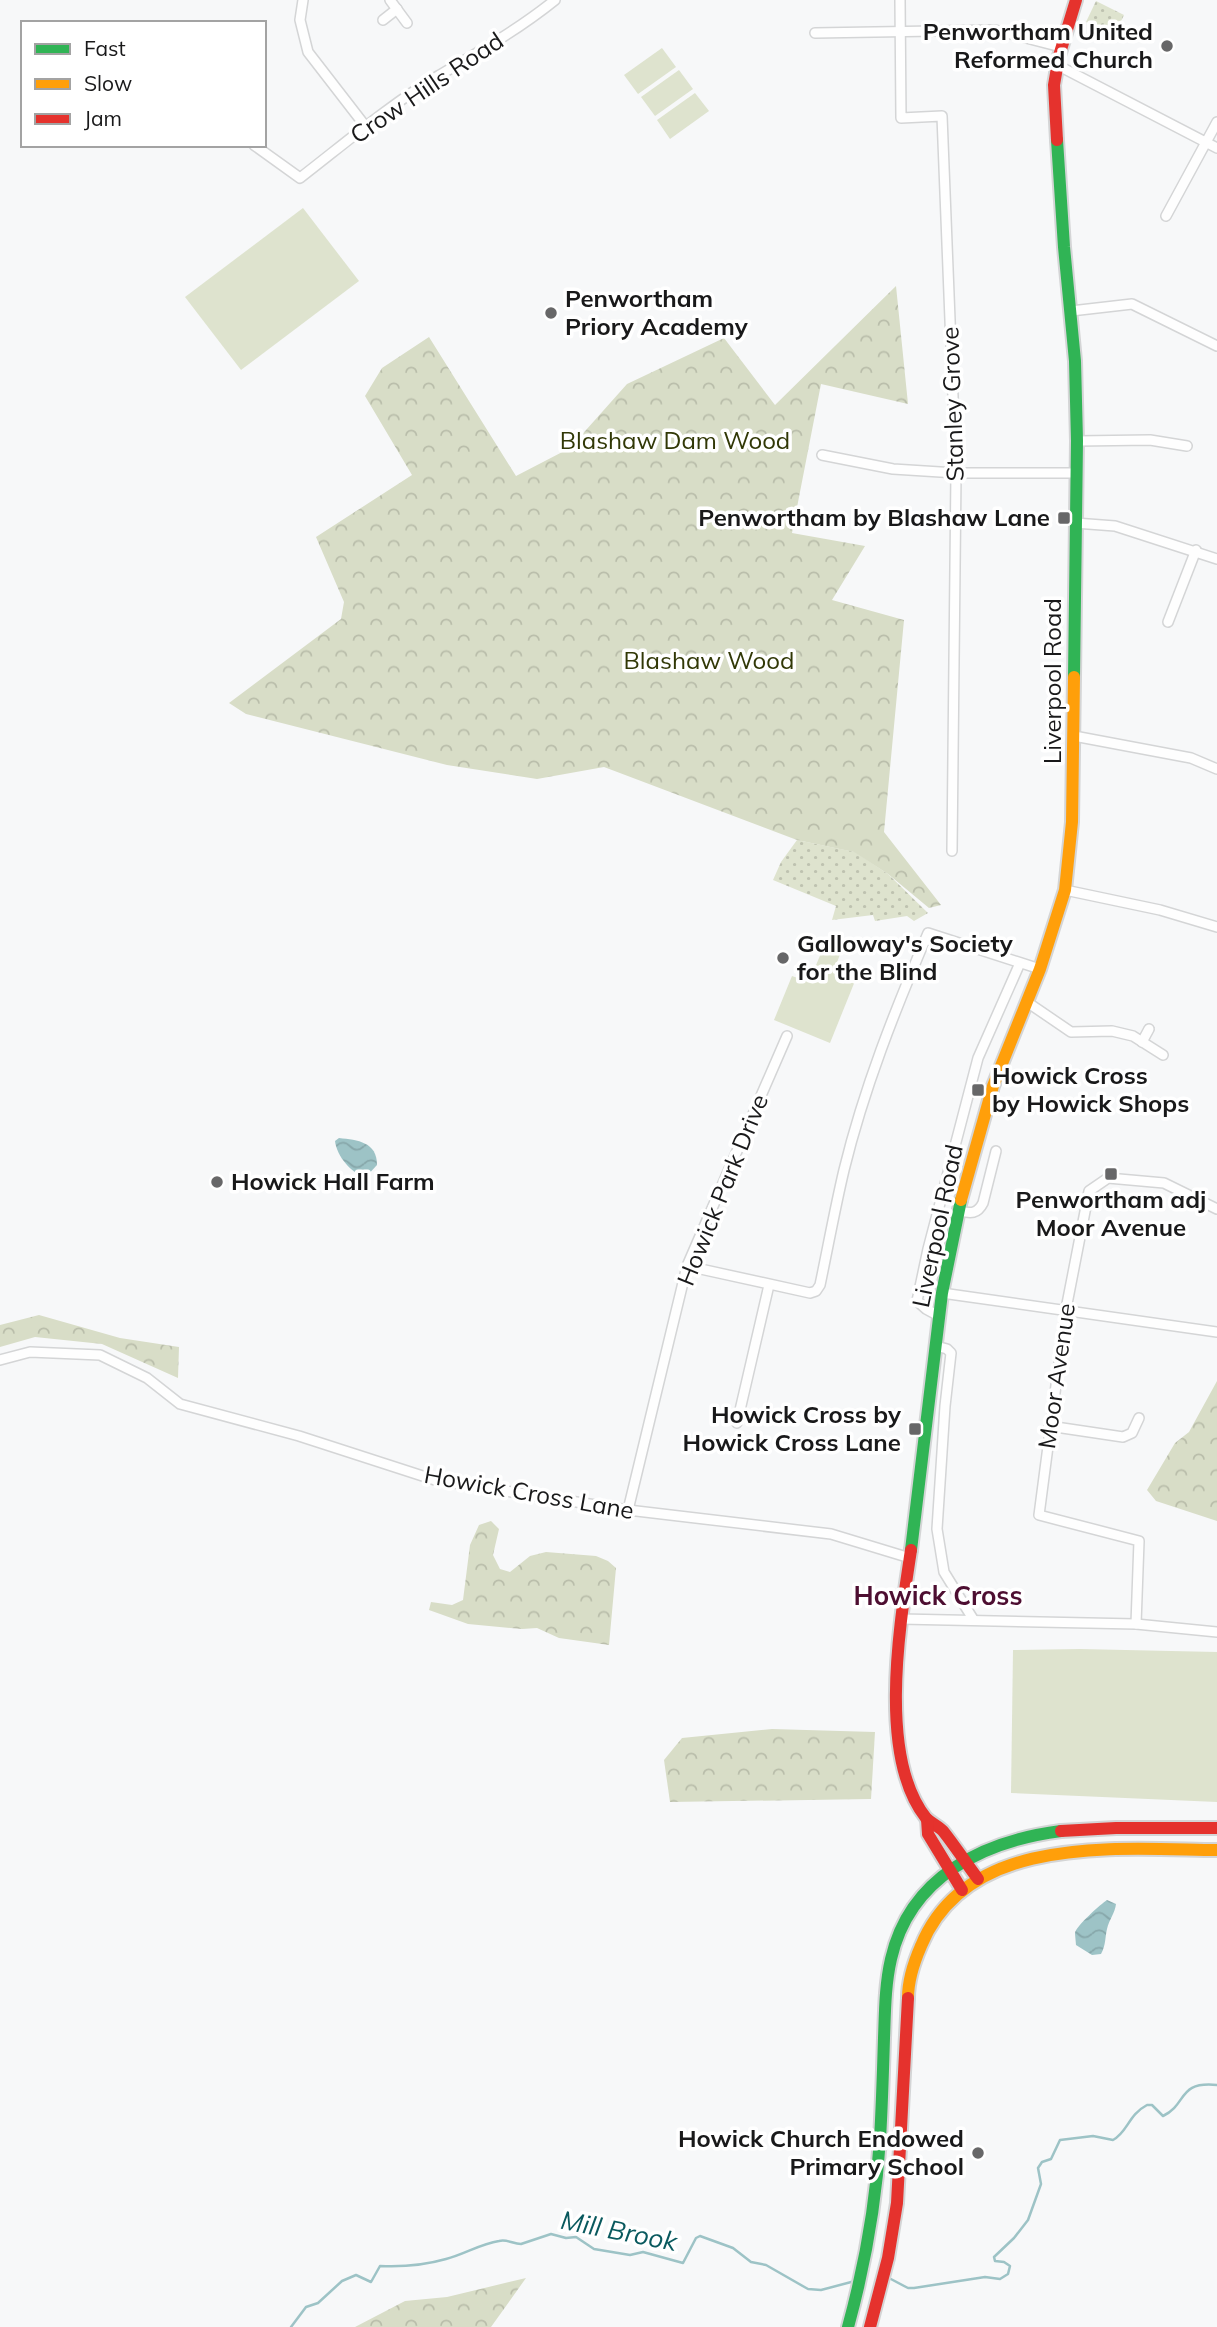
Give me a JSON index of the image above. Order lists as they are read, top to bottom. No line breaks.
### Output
{"streets":{"main road":["Liverpool Road"],"street":["Crow Hills Road","Stanley Grove","Howick Park Drive","Moor Avenue","Howick Cross Lane"]},"crossings":[["Liverpool Road","Howick Cross Lane"],["Howick Park Drive","Howick Cross Lane"]],"districts":["Howick Cross"],"water":["Mill Brook"],"parks":["Blashaw Dam Wood","Blashaw Wood"],"places":{"other":["Penwortham United Reformed Church","Penwortham Priory Academy","Galloway's Society for the Blind","Howick Hall Farm","Howick Church Endowed Primary School"],"transit":["Penwortham by Blashaw Lane","Howick Cross by Howick Shops","Penwortham adj Moor Avenue","Howick Cross by Howick Cross Lane"]},"legend":["Fast","Slow","Jam"]}
